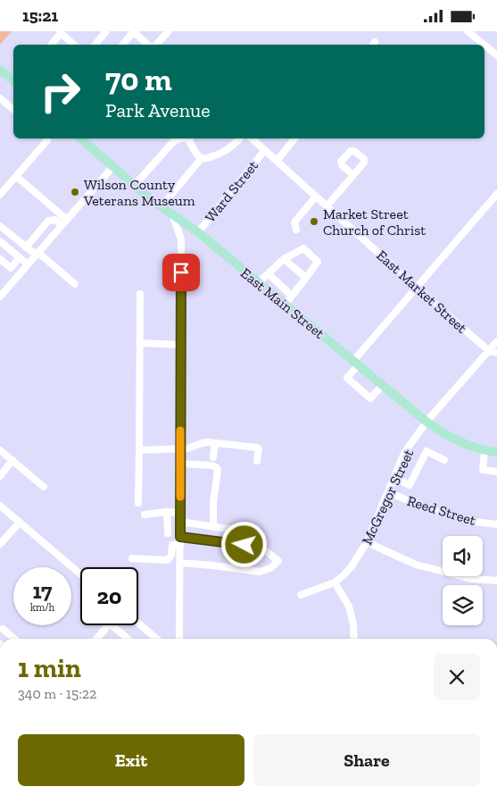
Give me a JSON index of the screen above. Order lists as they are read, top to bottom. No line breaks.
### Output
{"streets":{"main road":["East Main Street"],"street":["Ward Street","East Market Street","McGregor Street","Reed Street"]},"crossings":[["Ward Street","East Market Street"],["Ward Street","East Main Street"],["East Market Street","McGregor Street"],["East Main Street","McGregor Street"],["McGregor Street","Reed Street"]],"places":["Wilson County Veterans Museum","Market Street Church of Christ"],"page":{"status":"15:21","turn":["70 m","Park Avenue"],"speed":"17 km/h","limit":"20","heading":["1 min","340 m · 15:22"],"buttons":["Exit","Share"]}}
